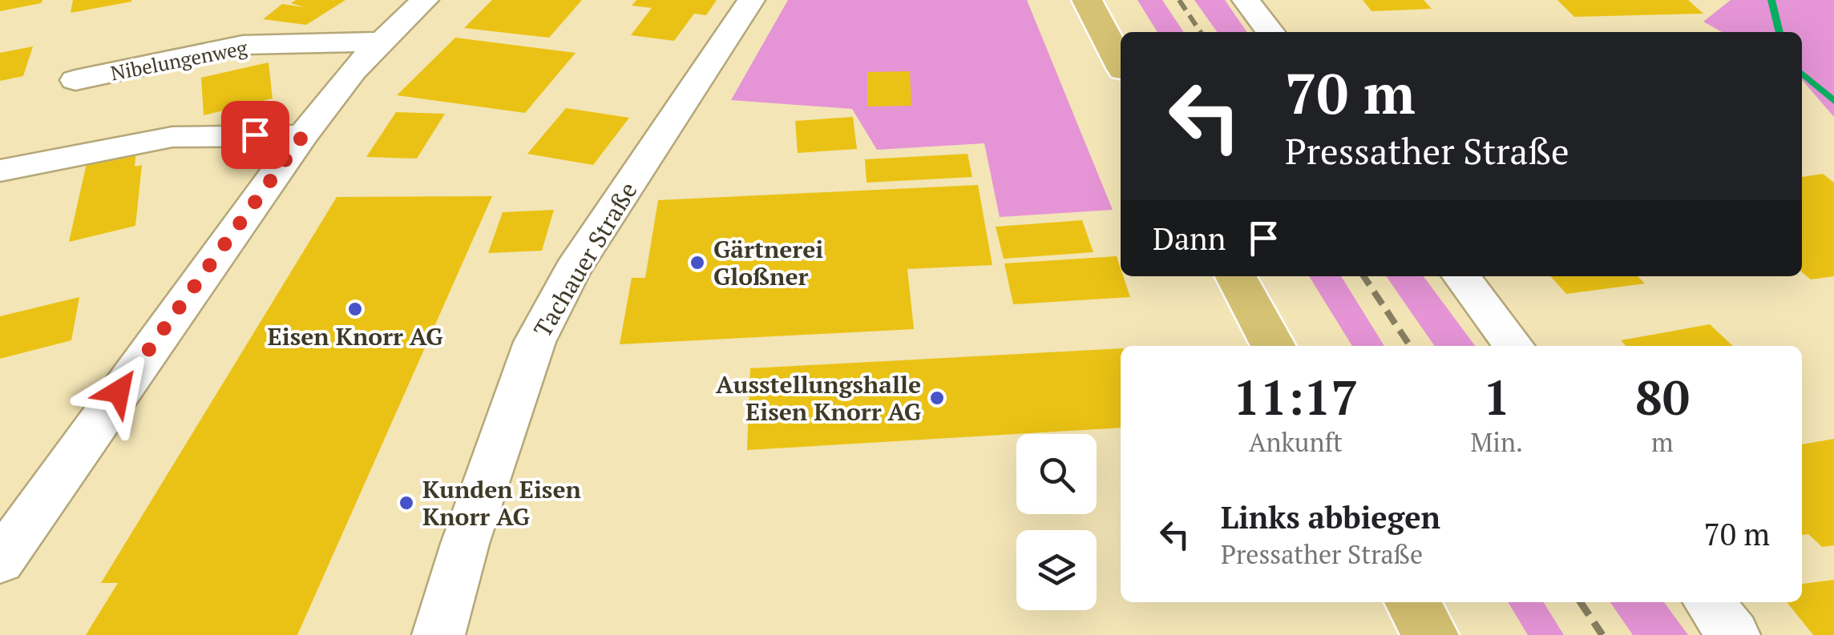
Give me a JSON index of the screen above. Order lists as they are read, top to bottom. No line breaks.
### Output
{"streets":{"street":["Nibelungenweg","Tachauer Straße"]},"places":["Gärtnerei Gloßner","Eisen Knorr AG","Ausstellungshalle Eisen Knorr AG","Kunden Eisen Knorr AG"],"page":{"turn":["70 m","Pressather Straße"],"then":"Dann","eta":["11:17","Ankunft","1","Min.","80","m"],"list":[{"name":"Links abbiegen","note":"Pressather Straße","value":"70 m"}]}}
